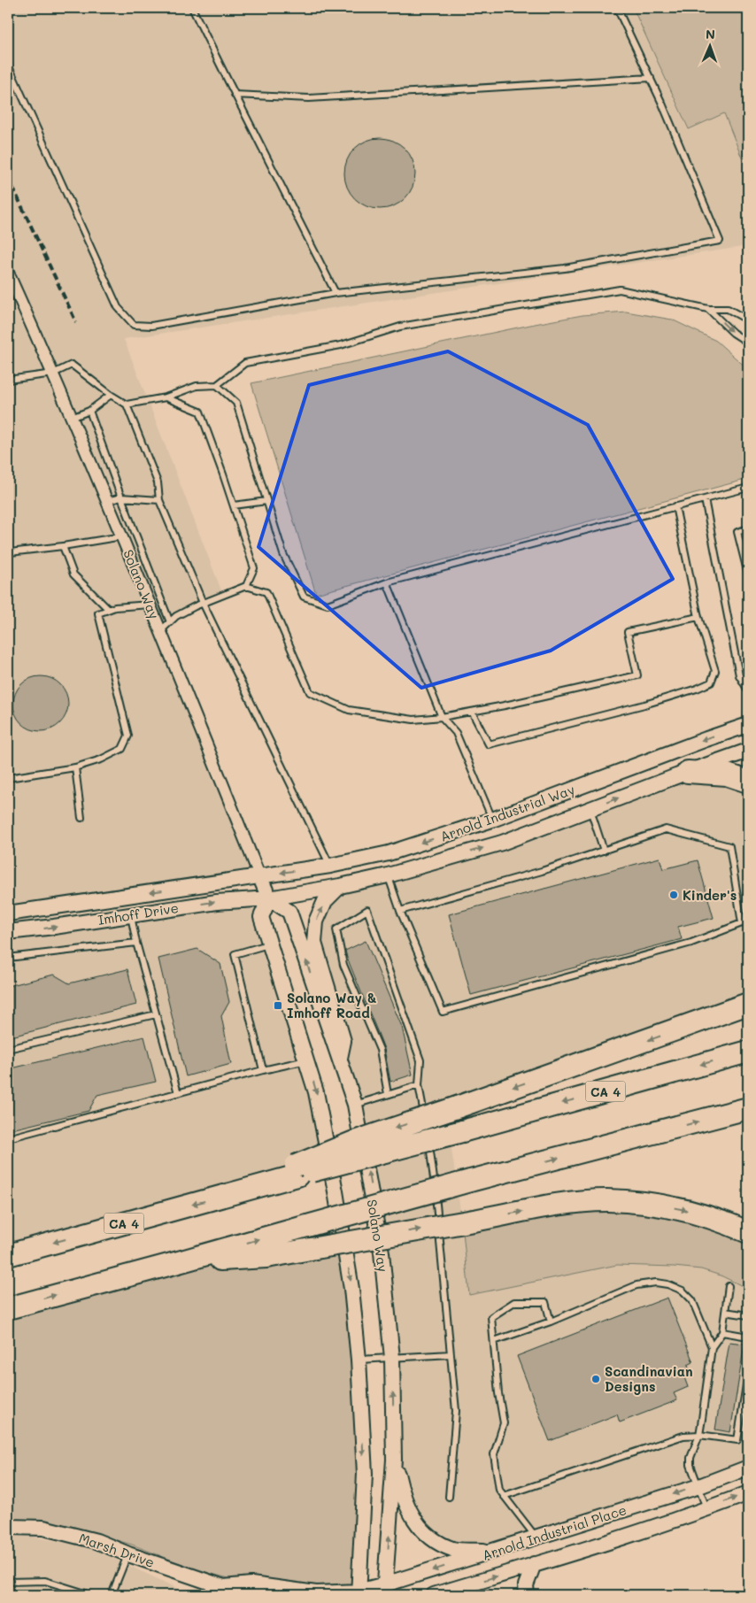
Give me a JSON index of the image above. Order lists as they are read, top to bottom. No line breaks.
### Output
{"streets":{"highway":["CA 4"],"street":["Solano Way","Arnold Industrial Way","Imhoff Drive","Arnold Industrial Place","Marsh Drive"]},"crossings":[["Solano Way","Arnold Industrial Way"],["Solano Way","Imhoff Drive"],["Solano Way","Arnold Industrial Place"],["Arnold Industrial Way","Imhoff Drive"],["Arnold Industrial Place","Marsh Drive"]],"places":{"other":["Kinder's","Scandinavian Designs"],"transit":["Solano Way & Imhoff Road"]},"north":"top"}
